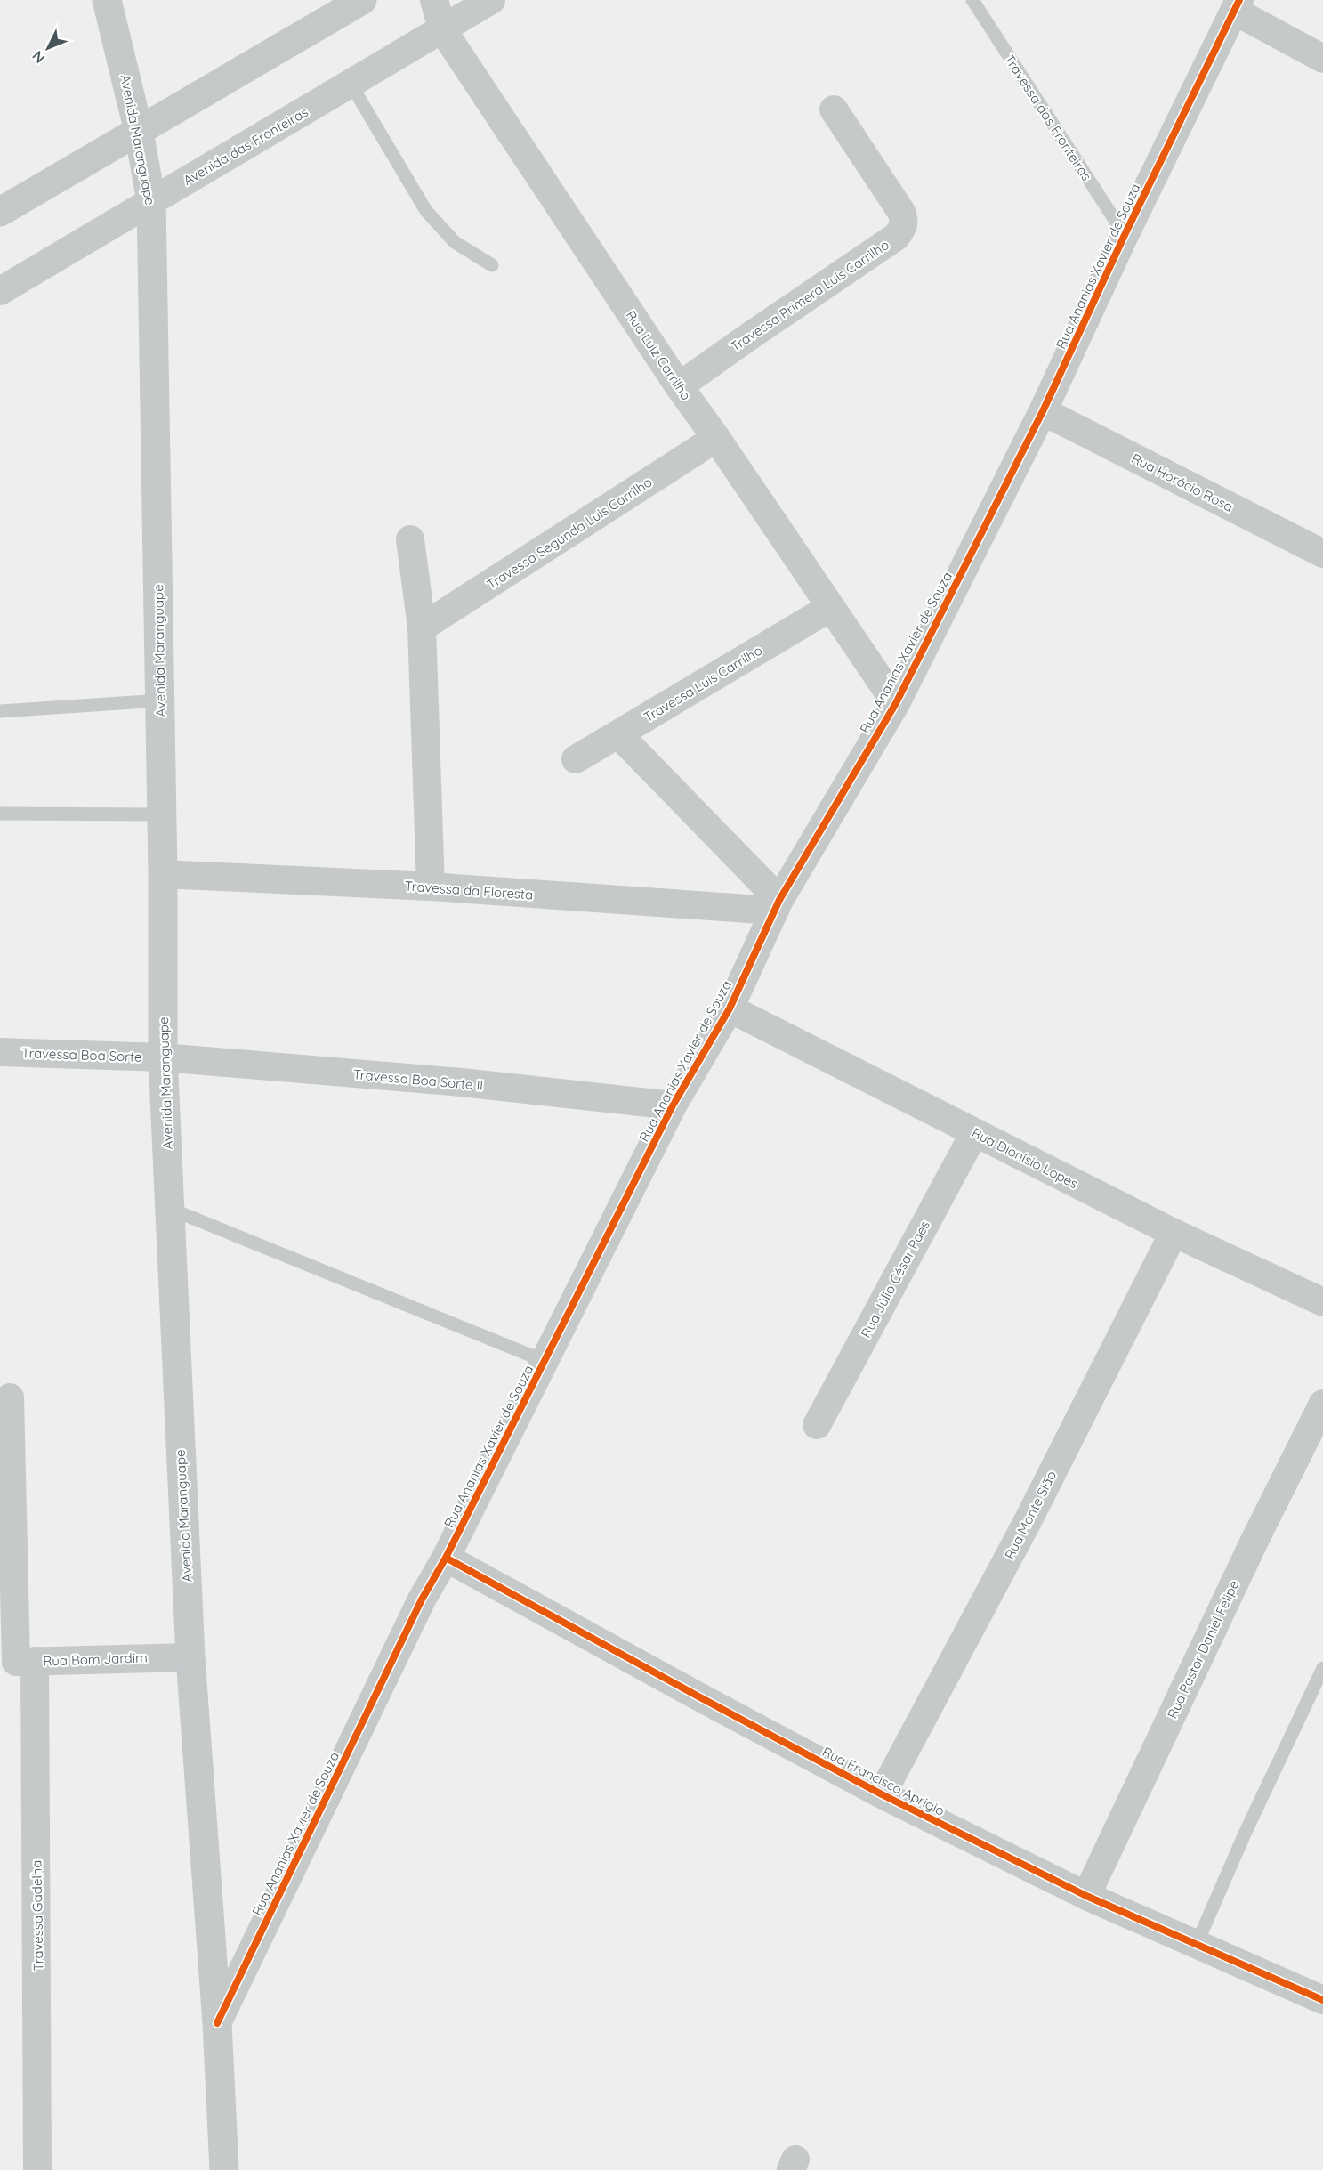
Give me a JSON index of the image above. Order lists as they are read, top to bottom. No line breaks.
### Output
{"streets":{"main road":["Avenida Maranguape"],"street":["Avenida das Fronteiras","Rua Ananias Xavier de Souza","Travessa Primera Luis Carrilho","Rua Luiz Carrilho","Rua Horácio Rosa","Travessa Segunda Luis Carrilho","Travessa Luis Carrilho","Travessa da Floresta","Travessa Boa Sorte","Travessa Boa Sorte II","Rua Dionísio Lopes","Rua Júlio César Paes","Rua Monte Sião","Rua Pastor Daniel Felipe","Rua Bom Jardim","Rua Francisco Aprigio","Travessa Gadelha"],"lane":["Travessa das Fronteiras"]},"crossings":[["Travessa das Fronteiras","Rua Ananias Xavier de Souza"],["Avenida Maranguape","Avenida das Fronteiras"],["Avenida Maranguape","Rua Ananias Xavier de Souza"],["Avenida Maranguape","Travessa da Floresta"],["Avenida Maranguape","Travessa Boa Sorte"],["Avenida Maranguape","Travessa Boa Sorte II"],["Avenida Maranguape","Rua Bom Jardim"],["Avenida das Fronteiras","Rua Luiz Carrilho"],["Rua Ananias Xavier de Souza","Rua Luiz Carrilho"],["Rua Ananias Xavier de Souza","Rua Horácio Rosa"],["Rua Ananias Xavier de Souza","Travessa da Floresta"],["Rua Ananias Xavier de Souza","Travessa Boa Sorte II"],["Rua Ananias Xavier de Souza","Rua Dionísio Lopes"],["Rua Ananias Xavier de Souza","Rua Francisco Aprigio"],["Travessa Primera Luis Carrilho","Rua Luiz Carrilho"],["Rua Luiz Carrilho","Travessa Segunda Luis Carrilho"],["Rua Luiz Carrilho","Travessa Luis Carrilho"],["Travessa Boa Sorte","Travessa Boa Sorte II"],["Rua Dionísio Lopes","Rua Júlio César Paes"],["Rua Dionísio Lopes","Rua Monte Sião"],["Rua Monte Sião","Rua Francisco Aprigio"],["Rua Pastor Daniel Felipe","Rua Francisco Aprigio"],["Rua Bom Jardim","Travessa Gadelha"]],"north":"bottom left"}
